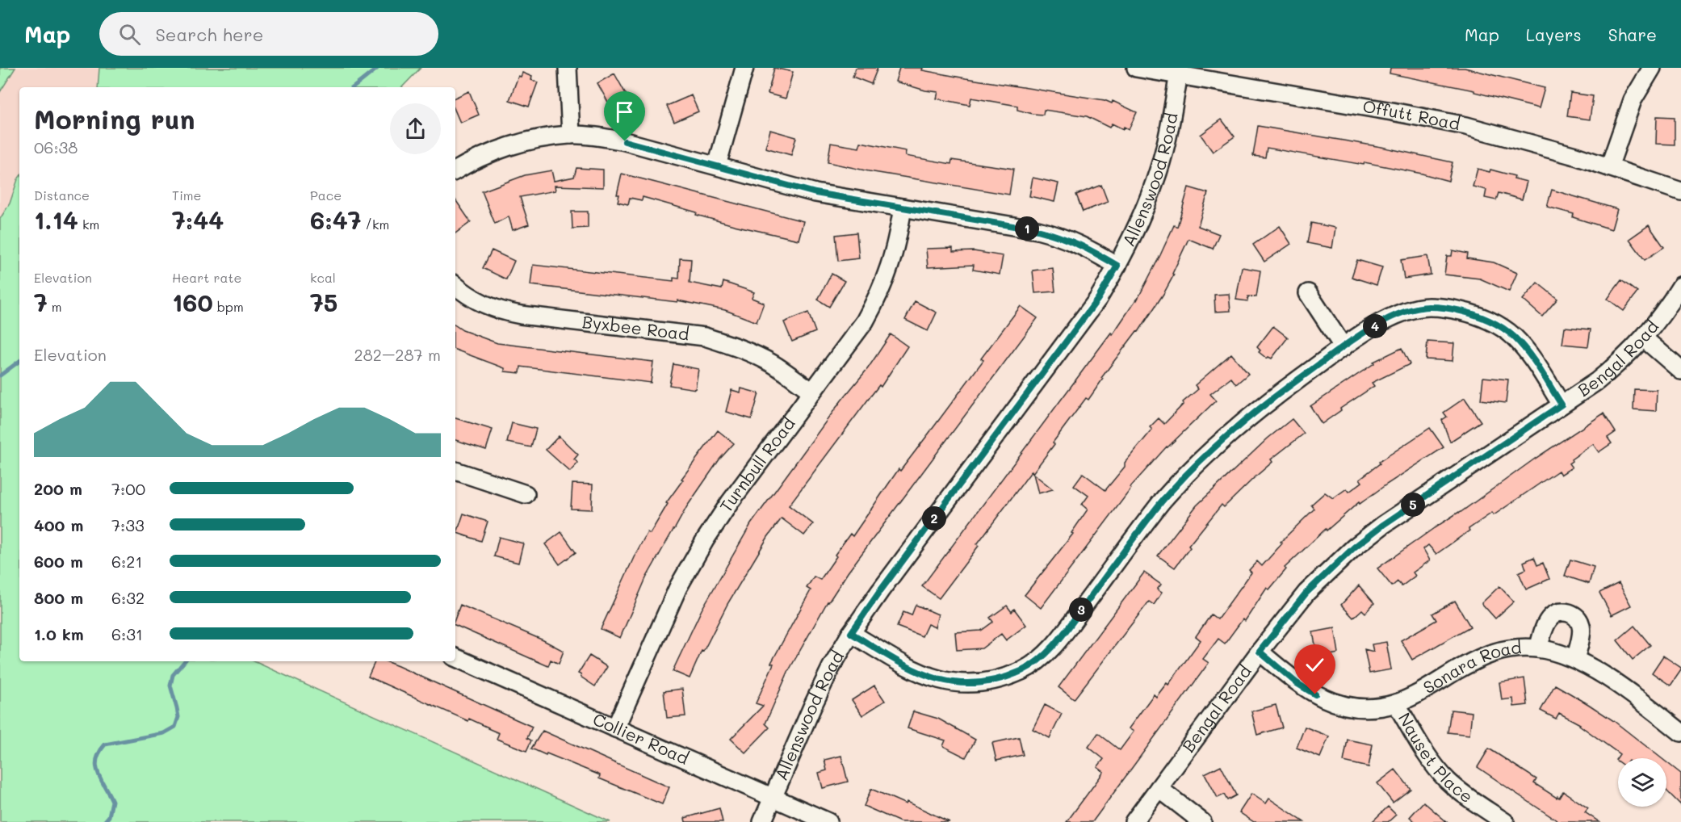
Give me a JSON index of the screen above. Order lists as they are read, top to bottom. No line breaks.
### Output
{"streets":{"street":["Offutt Road","Allenswood Road","Byxbee Road","Bengal Road","Turnbull Road","Sonara Road","Collier Road","Nauset Place"]},"crossings":[["Offutt Road","Allenswood Road"],["Allenswood Road","Collier Road"],["Byxbee Road","Turnbull Road"],["Bengal Road","Sonara Road"],["Turnbull Road","Collier Road"],["Sonara Road","Nauset Place"]],"page":{"header":"Map","search":"Search here","nav":["Map","Layers","Share"],"heading":["Morning run","06:38"],"stats":[["Distance","1.14 km"],["Time","7:44"],["Pace","6:47 /km"],["Elevation","7 m"],["Heart rate","160 bpm"],["kcal","75"]],"pins":["1","4","5","2","3"],"chart":["Elevation","282–287 m"],"list":[{"name":"200 m","note":"7:00"},{"name":"400 m","note":"7:33"},{"name":"600 m","note":"6:21"},{"name":"800 m","note":"6:32"},{"name":"1.0 km","note":"6:31"}]}}
